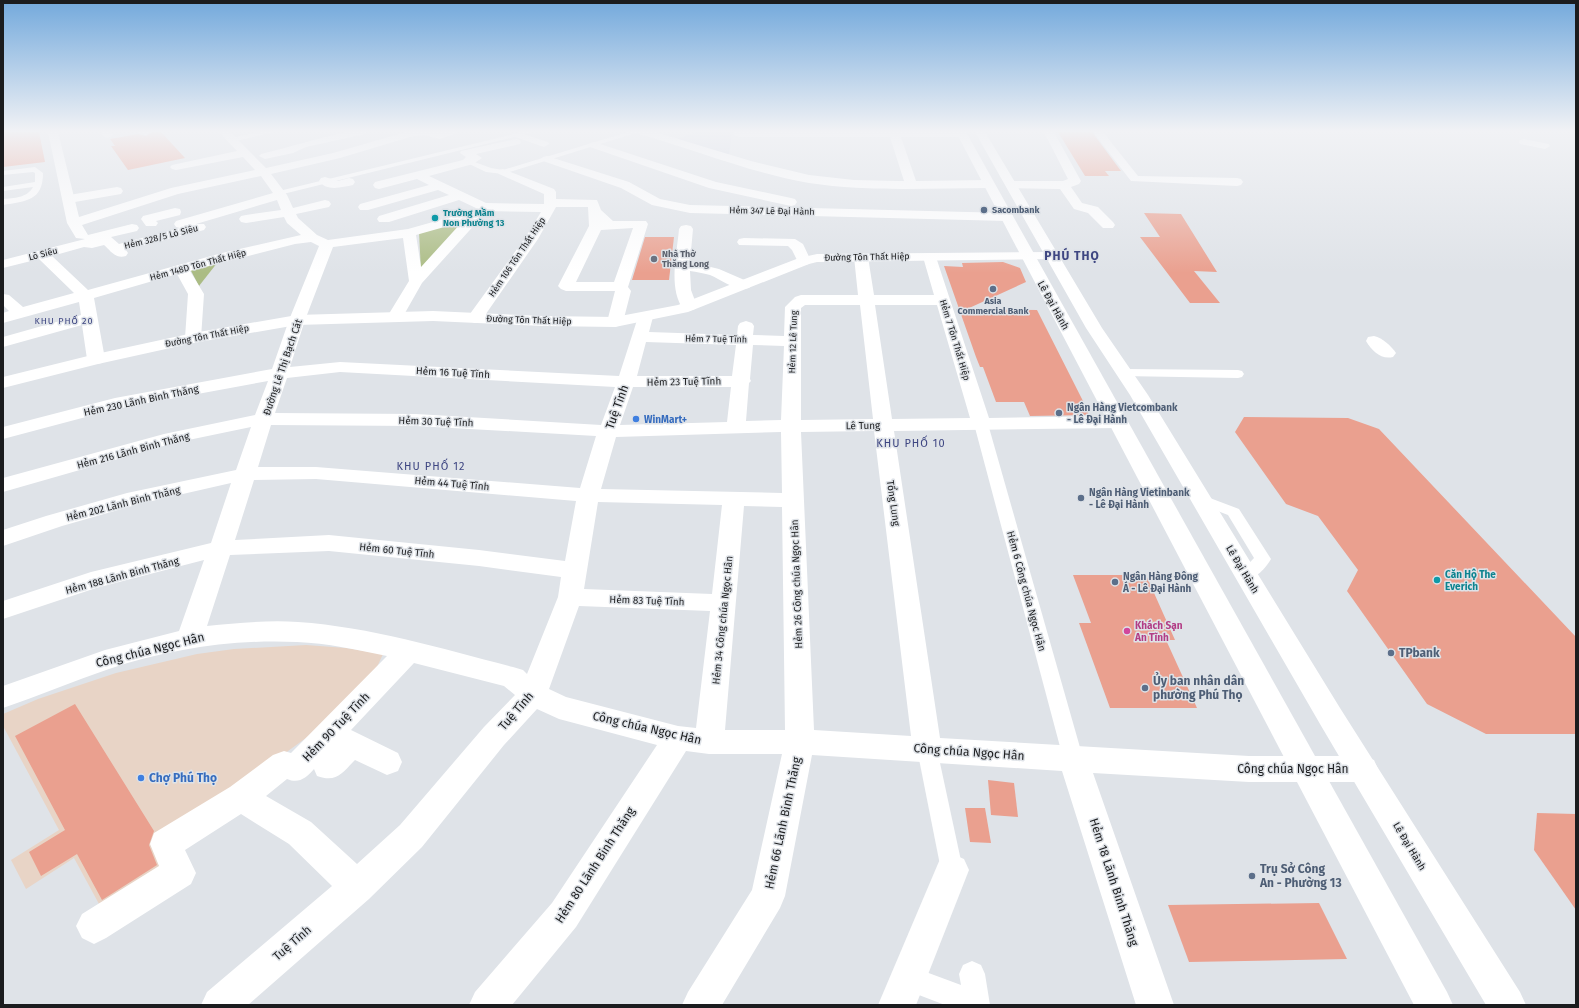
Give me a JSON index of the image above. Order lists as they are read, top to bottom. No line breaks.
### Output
{"streets":{"street":["Hẻm 347 Lê Đại Hành","Hẻm 328/5 Lò Siêu","Lò Siêu","Hẻm 106 Tôn Thất Hiệp","Đường Tôn Thất Hiệp","Hẻm 148D Tôn Thất Hiệp","Lê Đại Hành","Hẻm 7 Tuệ Tĩnh","Hẻm 7 Tôn Thất Hiệp","Hẻm 12 Lê Tung","Đường Lê Thị Bạch Cát","Hẻm 16 Tuệ Tĩnh","Hẻm 23 Tuệ Tĩnh","Hẻm 230 Lãnh Binh Thăng","Tuệ Tĩnh","Hẻm 30 Tuệ Tĩnh","Lê Tung","Hẻm 216 Lãnh Binh Thăng","Hẻm 44 Tuệ Tĩnh","Hẻm 202 Lãnh Binh Thăng","Tổng Lung","Hẻm 60 Tuệ Tĩnh","Hẻm 188 Lãnh Binh Thăng","Hẻm 26 Công chúa Ngọc Hân","Hẻm 83 Tuệ Tĩnh","Hẻm 34 Công chúa Ngọc Hân","Công chúa Ngọc Hân","Hẻm 90 Tuệ Tĩnh","Hẻm 66 Lãnh Binh Thăng","Hẻm 80 Lãnh Binh Thăng","Hẻm 18 Lãnh Binh Thăng"],"lane":["Hẻm 6 Công chúa Ngọc Hân"]},"crossings":[["Hẻm 347 Lê Đại Hành","Lê Đại Hành"],["Hẻm 106 Tôn Thất Hiệp","Đường Tôn Thất Hiệp"],["Đường Tôn Thất Hiệp","Lê Đại Hành"],["Đường Tôn Thất Hiệp","Hẻm 7 Tôn Thất Hiệp"],["Đường Tôn Thất Hiệp","Đường Lê Thị Bạch Cát"],["Đường Tôn Thất Hiệp","Tuệ Tĩnh"],["Đường Tôn Thất Hiệp","Tổng Lung"],["Lê Đại Hành","Lê Tung"],["Lê Đại Hành","Công chúa Ngọc Hân"],["Hẻm 7 Tuệ Tĩnh","Hẻm 12 Lê Tung"],["Hẻm 7 Tuệ Tĩnh","Tuệ Tĩnh"],["Hẻm 7 Tôn Thất Hiệp","Hẻm 12 Lê Tung"],["Hẻm 7 Tôn Thất Hiệp","Lê Tung"],["Hẻm 7 Tôn Thất Hiệp","Hẻm 6 Công chúa Ngọc Hân"],["Hẻm 12 Lê Tung","Lê Tung"],["Hẻm 12 Lê Tung","Tổng Lung"],["Hẻm 12 Lê Tung","Hẻm 26 Công chúa Ngọc Hân"],["Đường Lê Thị Bạch Cát","Hẻm 16 Tuệ Tĩnh"],["Đường Lê Thị Bạch Cát","Hẻm 230 Lãnh Binh Thăng"],["Đường Lê Thị Bạch Cát","Hẻm 30 Tuệ Tĩnh"],["Đường Lê Thị Bạch Cát","Hẻm 216 Lãnh Binh Thăng"],["Đường Lê Thị Bạch Cát","Hẻm 44 Tuệ Tĩnh"],["Đường Lê Thị Bạch Cát","Hẻm 202 Lãnh Binh Thăng"],["Đường Lê Thị Bạch Cát","Hẻm 60 Tuệ Tĩnh"],["Đường Lê Thị Bạch Cát","Hẻm 188 Lãnh Binh Thăng"],["Đường Lê Thị Bạch Cát","Công chúa Ngọc Hân"],["Hẻm 16 Tuệ Tĩnh","Hẻm 23 Tuệ Tĩnh"],["Hẻm 16 Tuệ Tĩnh","Hẻm 230 Lãnh Binh Thăng"],["Hẻm 16 Tuệ Tĩnh","Tuệ Tĩnh"],["Hẻm 23 Tuệ Tĩnh","Tuệ Tĩnh"],["Tuệ Tĩnh","Hẻm 30 Tuệ Tĩnh"],["Tuệ Tĩnh","Lê Tung"],["Tuệ Tĩnh","Hẻm 44 Tuệ Tĩnh"],["Tuệ Tĩnh","Hẻm 60 Tuệ Tĩnh"],["Tuệ Tĩnh","Hẻm 83 Tuệ Tĩnh"],["Tuệ Tĩnh","Công chúa Ngọc Hân"],["Hẻm 30 Tuệ Tĩnh","Lê Tung"],["Hẻm 30 Tuệ Tĩnh","Hẻm 216 Lãnh Binh Thăng"],["Lê Tung","Tổng Lung"],["Lê Tung","Hẻm 26 Công chúa Ngọc Hân"],["Lê Tung","Hẻm 6 Công chúa Ngọc Hân"],["Hẻm 44 Tuệ Tĩnh","Hẻm 202 Lãnh Binh Thăng"],["Hẻm 44 Tuệ Tĩnh","Hẻm 26 Công chúa Ngọc Hân"],["Hẻm 44 Tuệ Tĩnh","Hẻm 34 Công chúa Ngọc Hân"],["Tổng Lung","Công chúa Ngọc Hân"],["Hẻm 60 Tuệ Tĩnh","Hẻm 188 Lãnh Binh Thăng"],["Hẻm 26 Công chúa Ngọc Hân","Công chúa Ngọc Hân"],["Hẻm 26 Công chúa Ngọc Hân","Hẻm 66 Lãnh Binh Thăng"],["Hẻm 6 Công chúa Ngọc Hân","Công chúa Ngọc Hân"],["Hẻm 6 Công chúa Ngọc Hân","Hẻm 18 Lãnh Binh Thăng"],["Hẻm 83 Tuệ Tĩnh","Hẻm 34 Công chúa Ngọc Hân"],["Hẻm 34 Công chúa Ngọc Hân","Công chúa Ngọc Hân"],["Hẻm 34 Công chúa Ngọc Hân","Hẻm 80 Lãnh Binh Thăng"],["Công chúa Ngọc Hân","Hẻm 90 Tuệ Tĩnh"],["Công chúa Ngọc Hân","Hẻm 66 Lãnh Binh Thăng"],["Công chúa Ngọc Hân","Hẻm 80 Lãnh Binh Thăng"],["Công chúa Ngọc Hân","Hẻm 18 Lãnh Binh Thăng"]],"districts":["PHÚ THỌ","KHU PHỐ 20","KHU PHỐ 10","KHU PHỐ 12"],"places":["Sacombank","Trường Mầm Non Phường 13","Nhà Thờ Thăng Long","Asia Commercial Bank","Ngân Hàng Vietcombank - Lê Đại Hành","WinMart+","Ngân Hàng Vietinbank - Lê Đại Hành","Căn Hộ The Everich","Ngân Hàng Đông Á - Lê Đại Hành","Khách Sạn An Tĩnh","TPbank","Ủy ban nhân dân phường Phú Thọ","Chợ Phú Thọ","Trụ Sở Công An - Phường 13"]}
